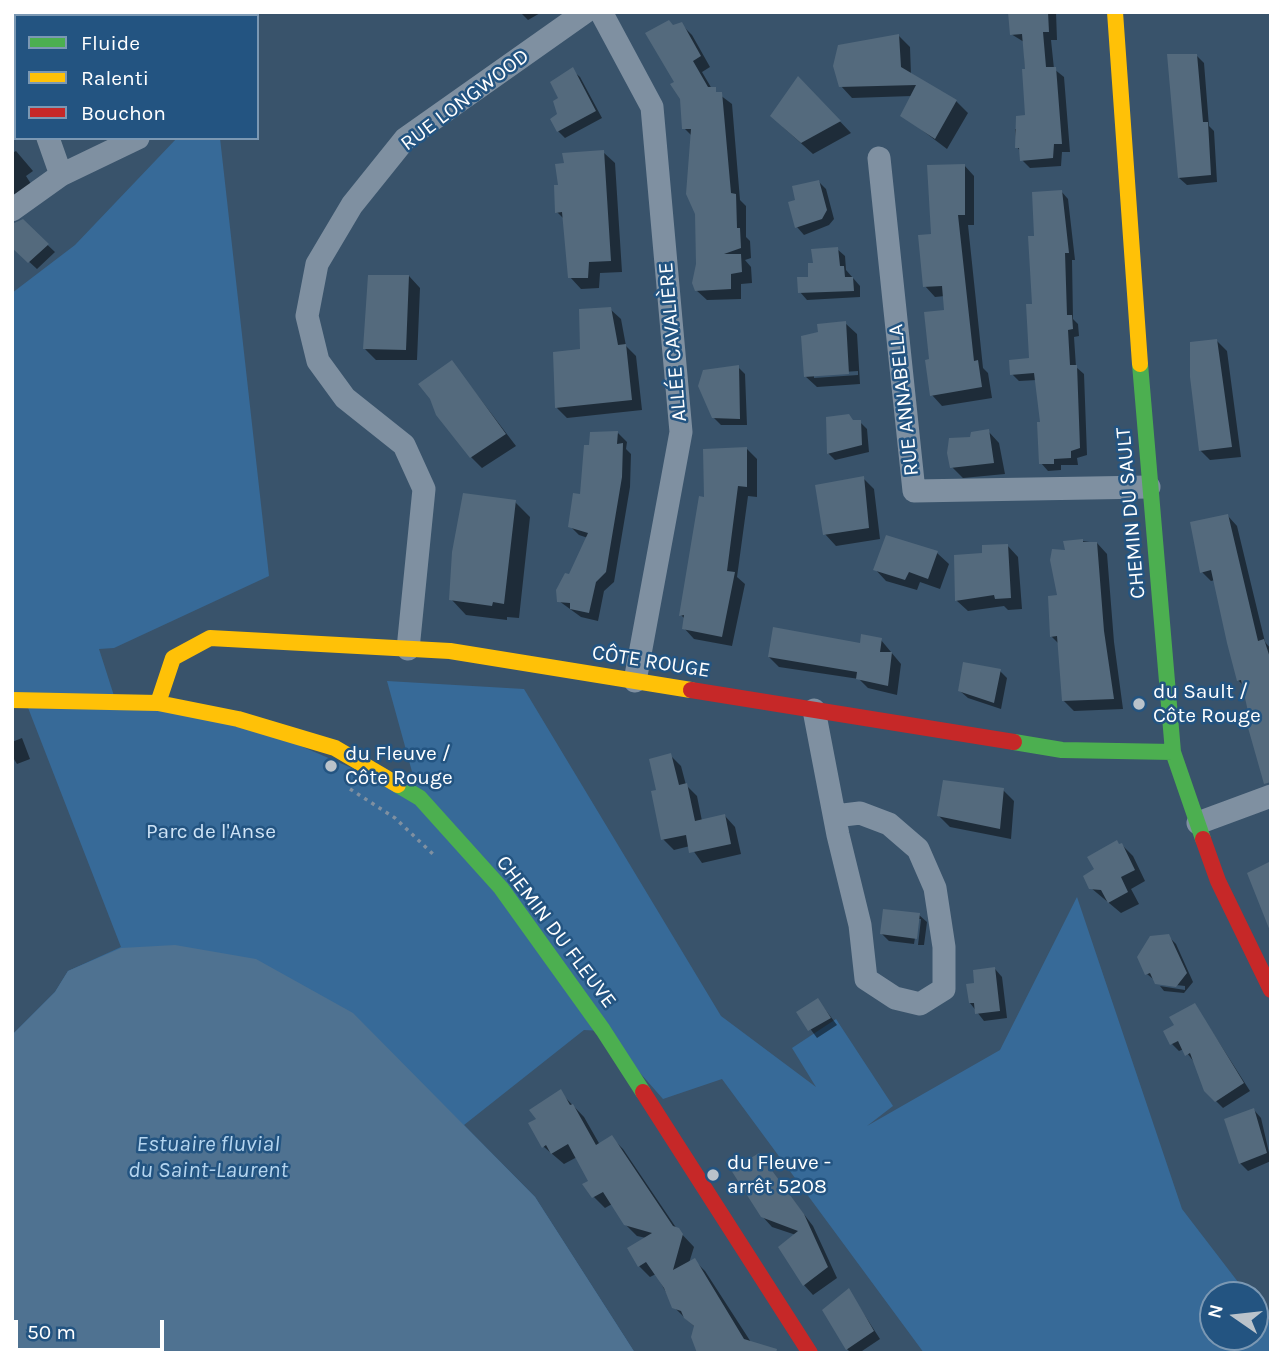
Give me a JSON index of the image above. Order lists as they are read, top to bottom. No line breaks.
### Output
{"streets":{"street":["RUE LONGWOOD","ALLÉE CAVALIÈRE","RUE ANNABELLA","CHEMIN DU SAULT","CÔTE ROUGE","CHEMIN DU FLEUVE"]},"crossings":[["RUE LONGWOOD","CÔTE ROUGE"],["ALLÉE CAVALIÈRE","CÔTE ROUGE"],["RUE ANNABELLA","CHEMIN DU SAULT"],["CHEMIN DU SAULT","CÔTE ROUGE"],["CÔTE ROUGE","CHEMIN DU FLEUVE"]],"water":["Estuaire fluvial du Saint-Laurent"],"parks":["Parc de l'Anse"],"places":["du Sault / Côte Rouge","du Fleuve / Côte Rouge","du Fleuve - arrêt 5208"],"legend":["Fluide","Ralenti","Bouchon"],"scale_bar":"50 m","north":"left"}
